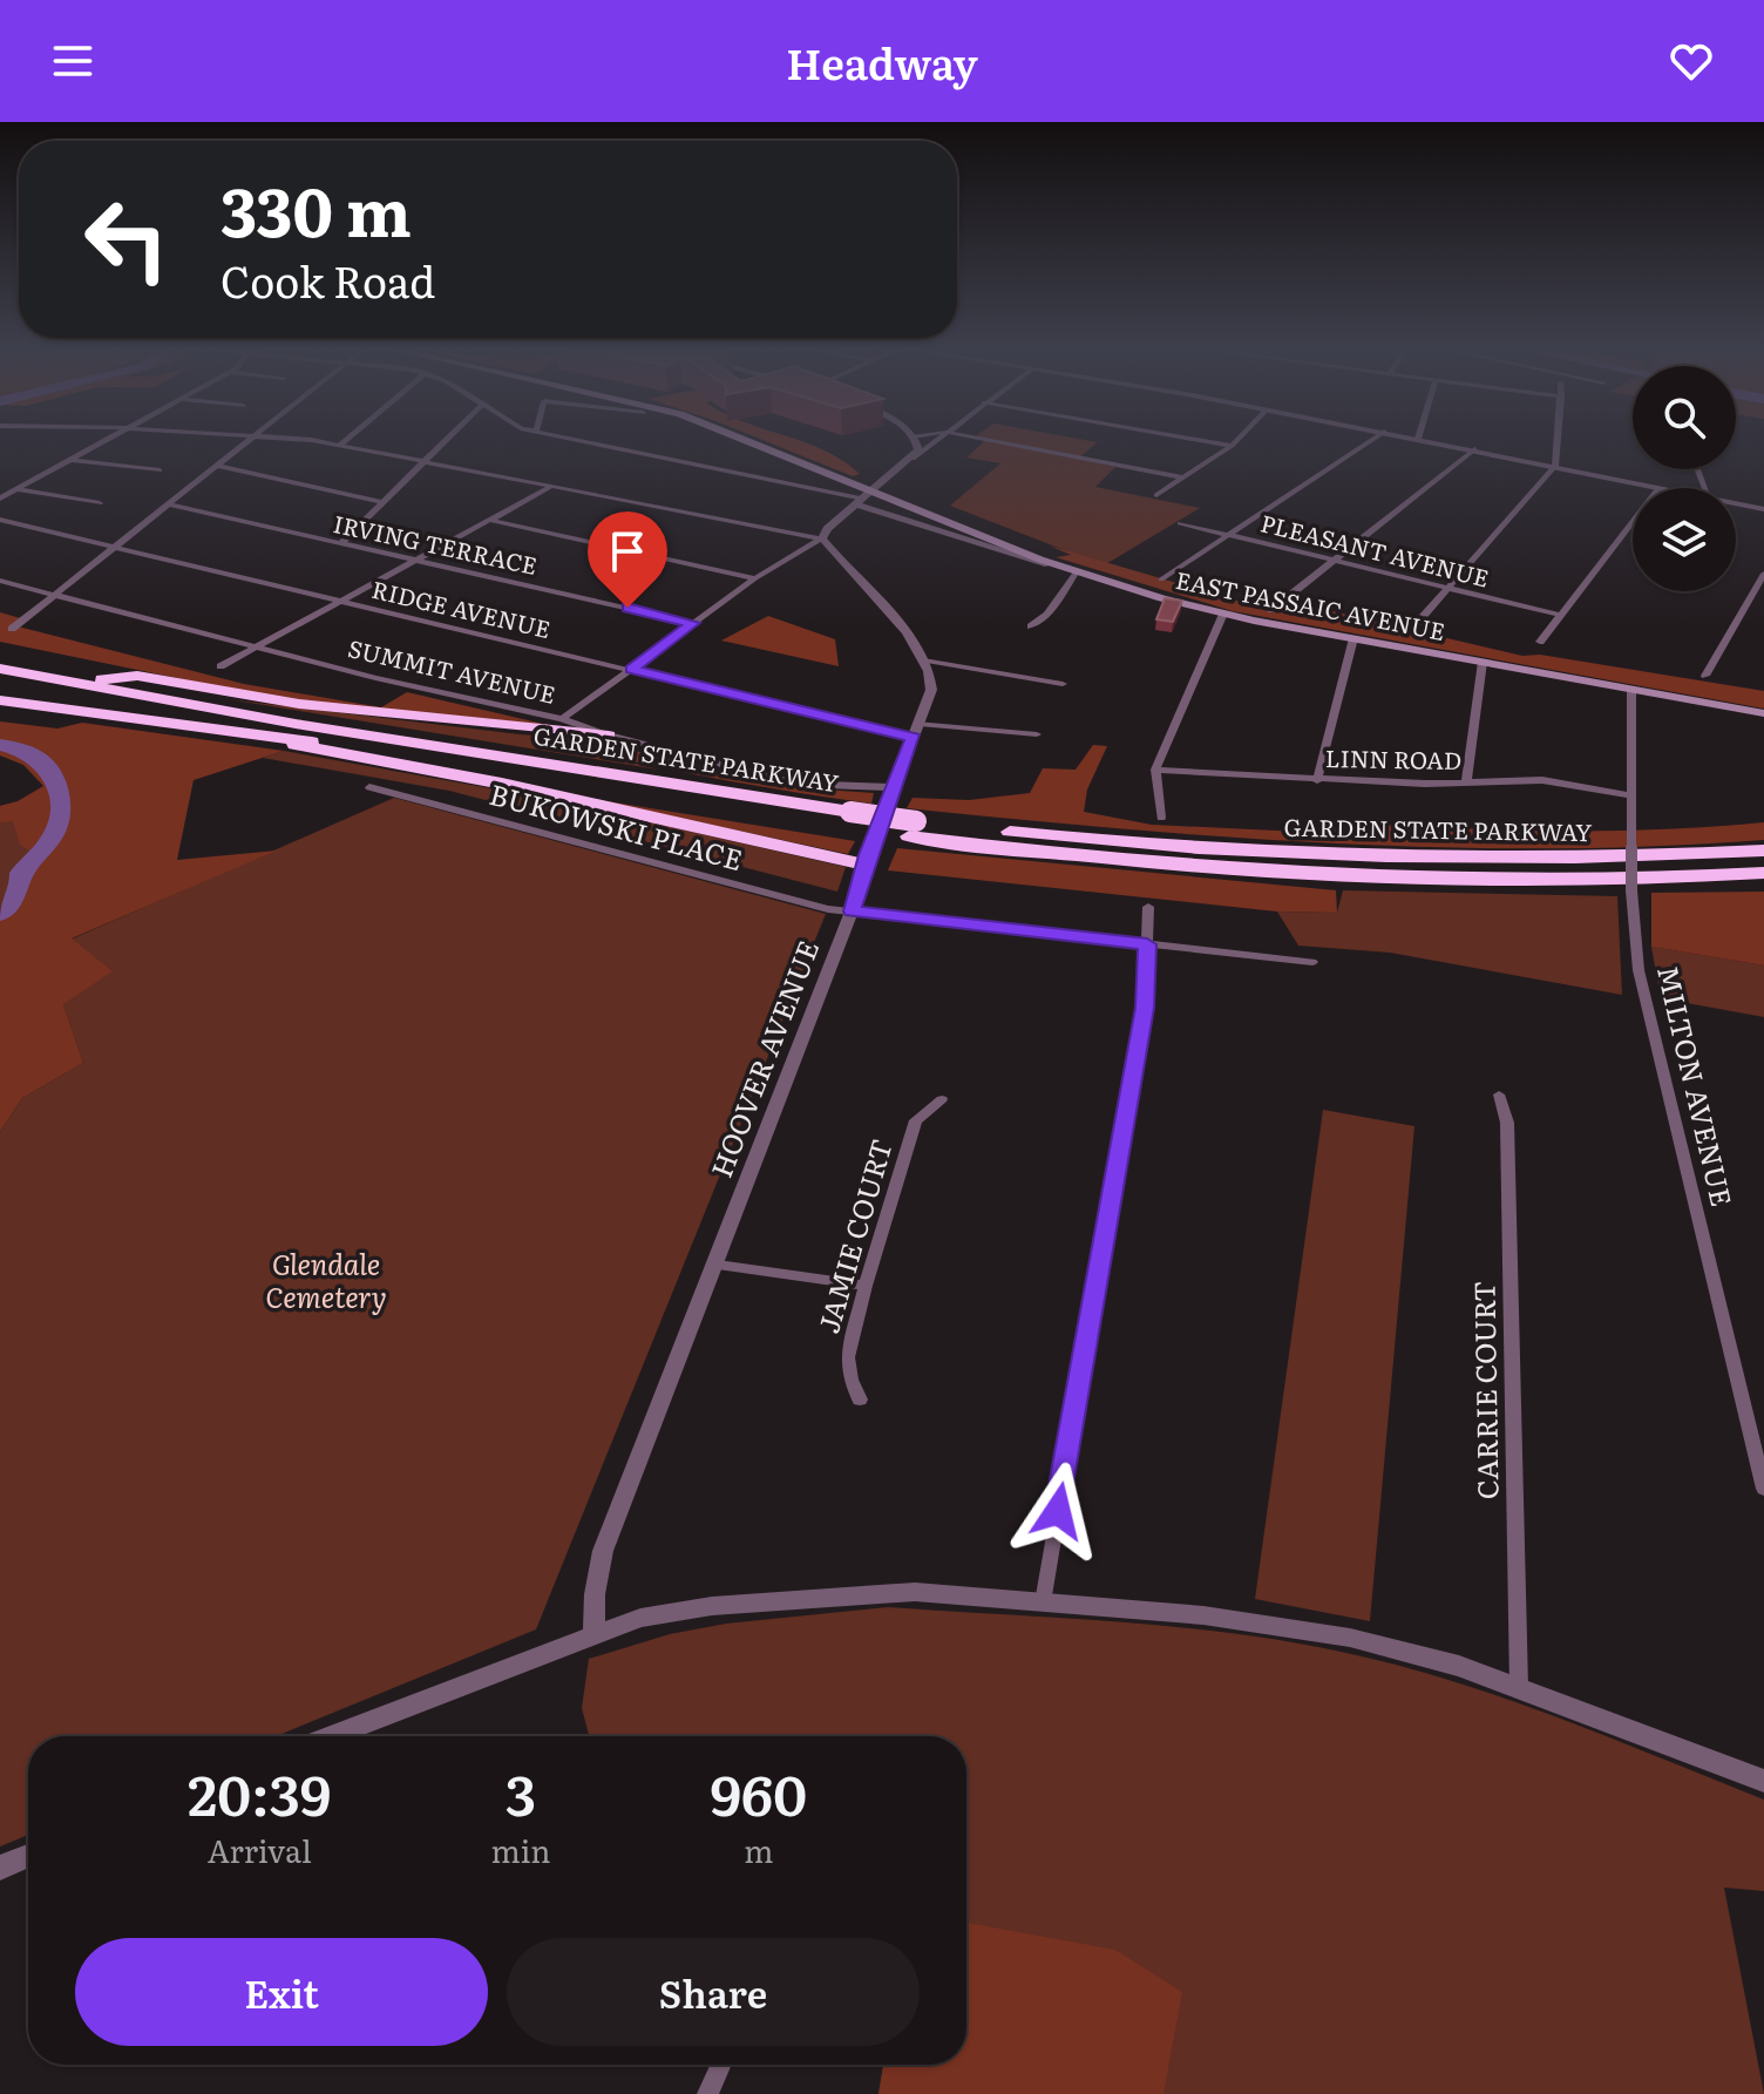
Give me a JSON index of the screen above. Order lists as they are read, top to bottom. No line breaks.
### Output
{"streets":{"highway":["GARDEN STATE PARKWAY"],"main road":["EAST PASSAIC AVENUE"],"street":["IRVING TERRACE","PLEASANT AVENUE","RIDGE AVENUE","SUMMIT AVENUE","LINN ROAD","BUKOWSKI PLACE","HOOVER AVENUE","MILTON AVENUE","JAMIE COURT","CARRIE COURT"]},"crossings":[["EAST PASSAIC AVENUE","MILTON AVENUE"],["RIDGE AVENUE","HOOVER AVENUE"],["SUMMIT AVENUE","HOOVER AVENUE"],["LINN ROAD","MILTON AVENUE"],["BUKOWSKI PLACE","HOOVER AVENUE"]],"parks":["Glendale Cemetery"],"page":{"header":"Headway","turn":["330 m","Cook Road"],"eta":["20:39","Arrival","3","min","960","m"],"buttons":["Exit","Share"]}}
